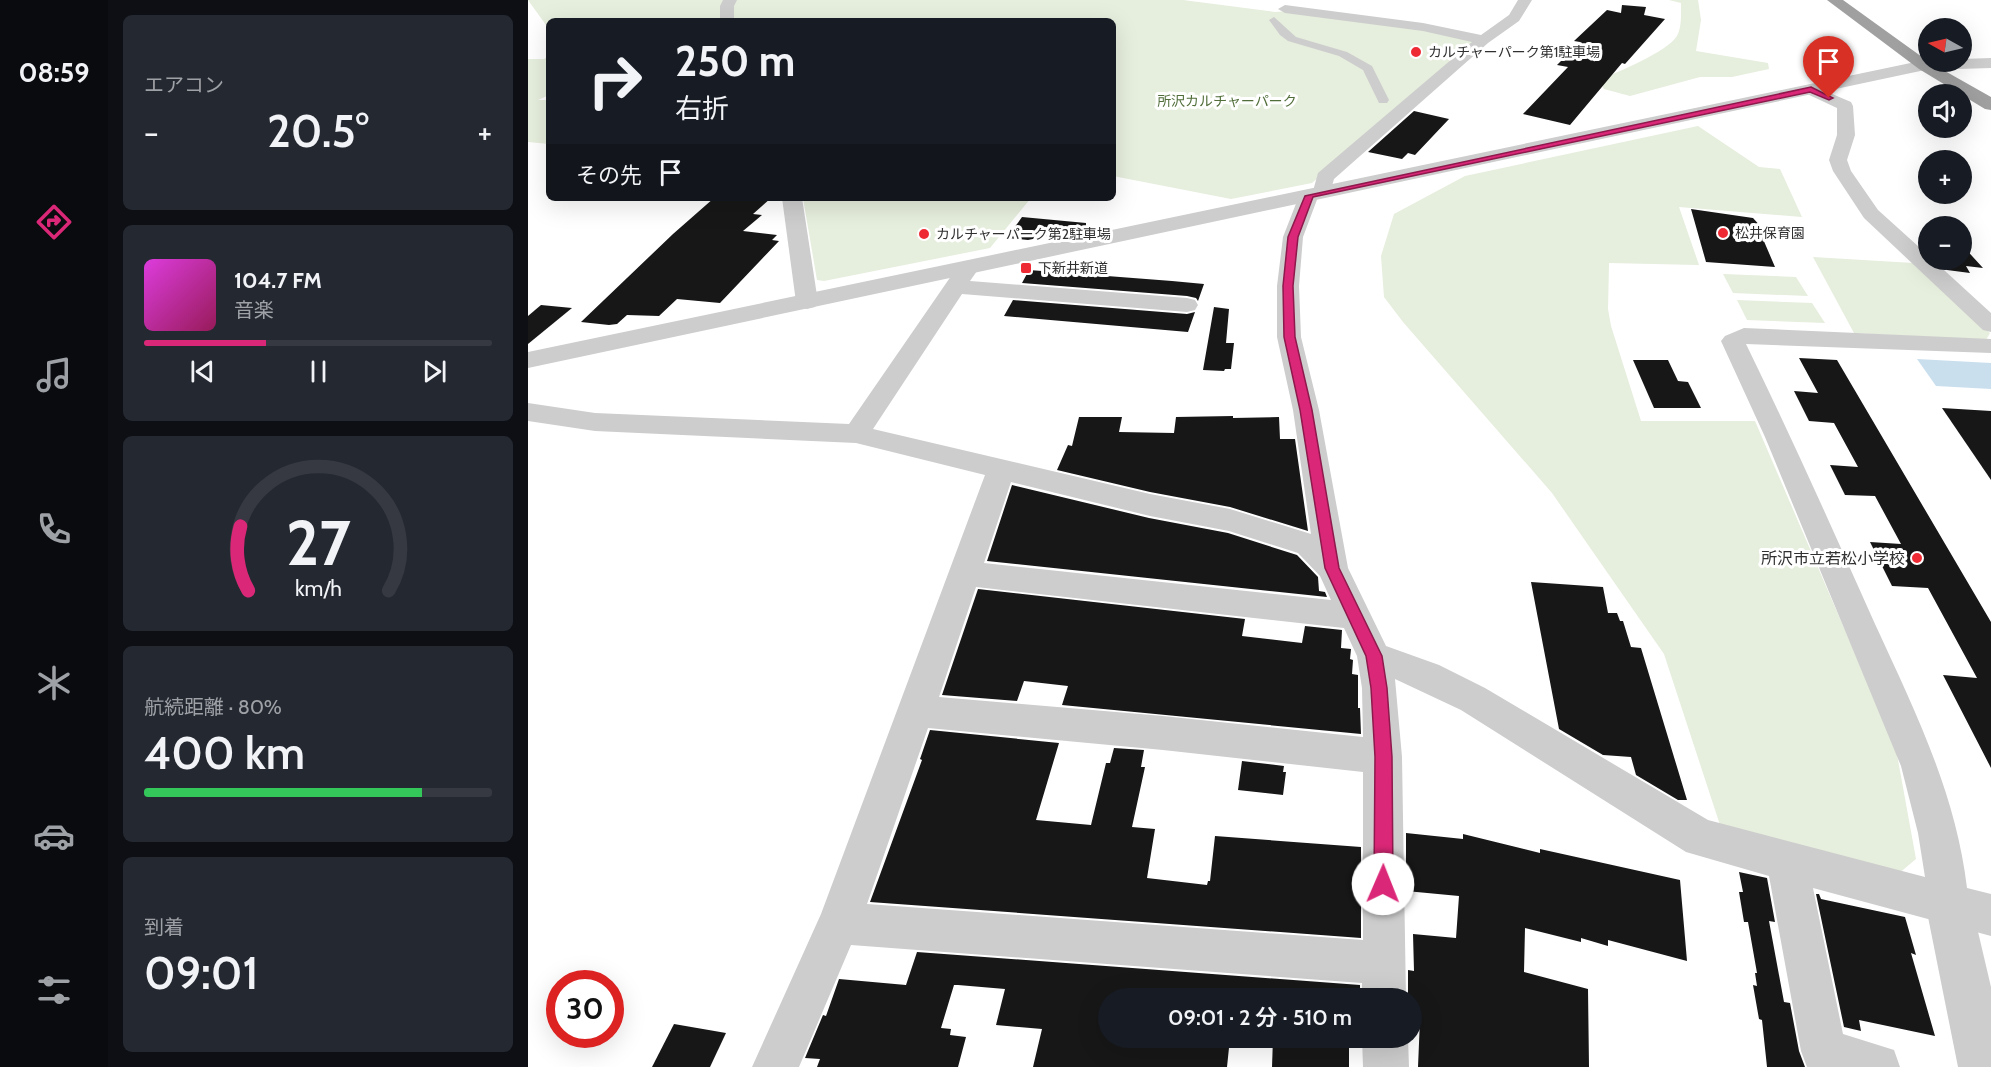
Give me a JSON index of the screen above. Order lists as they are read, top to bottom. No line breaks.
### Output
{"parks":["所沢カルチャーパーク"],"places":{"other":["カルチャーパーク第1駐車場","松井保育園","カルチャーパーク第2駐車場","所沢市立若松小学校"],"transit":["下新井新道"]},"north":"left","page":{"tabs":"08:59","tile":["エアコン",["航続距離 · 80%","400 km"],["到着","09:01"]],"map_buttons":["+","−"],"turn":["250 m","右折"],"heat":["−","20.5°","+"],"then":"その先","song":["104.7 FM","音楽"],"limit":"30","trip":"09:01 · 2 分 · 510 m","gauge":["27","km/h"]}}
